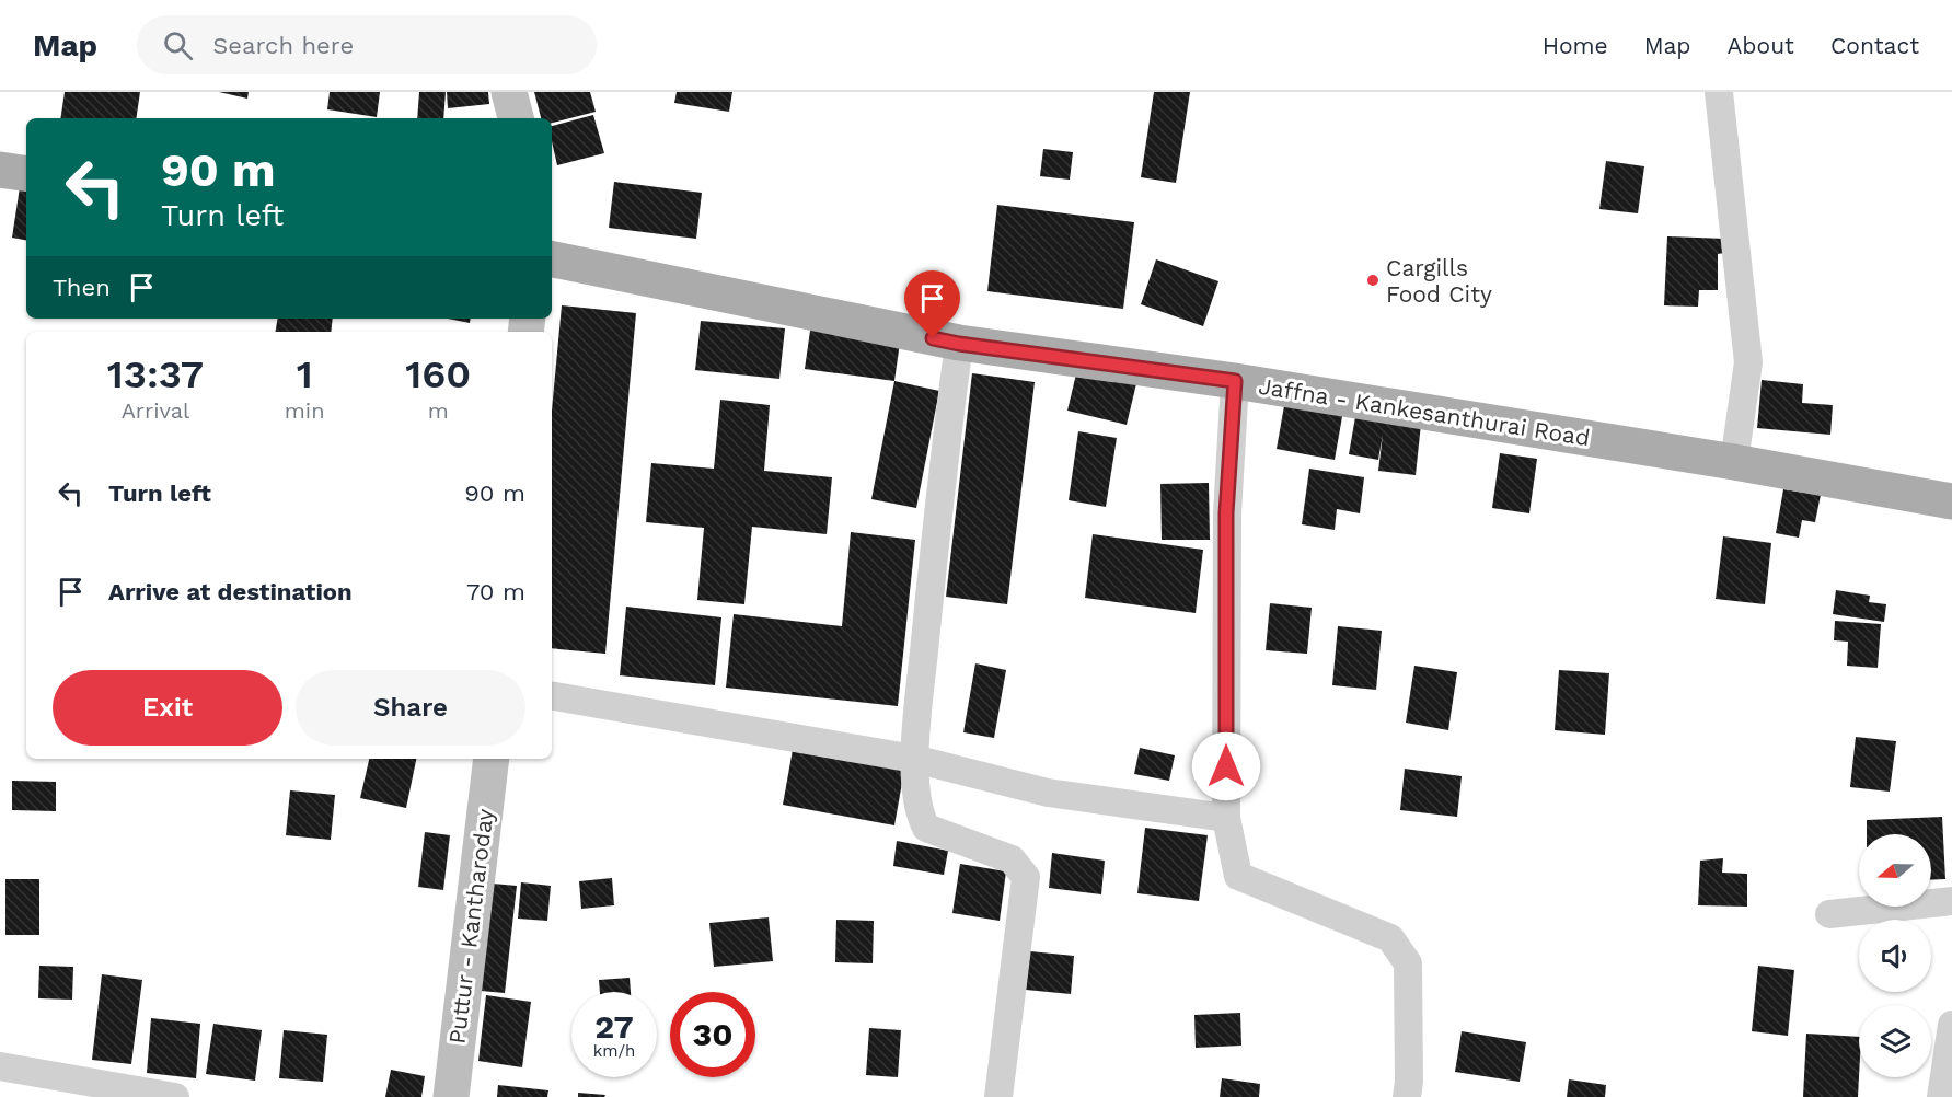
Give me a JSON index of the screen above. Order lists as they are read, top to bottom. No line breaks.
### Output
{"streets":{"main road":["Jaffna - Kankesanthurai Road","Puttur - Kantharoday"]},"places":["Cargills Food City"],"north":"left","page":{"header":"Map","search":"Search here","nav":["Home","Map","About","Contact"],"turn":["90 m","Turn left"],"then":"Then","eta":["13:37","Arrival","1","min","160","m"],"list":[{"name":"Turn left","value":"90 m"},{"name":"Arrive at destination","value":"70 m"}],"buttons":["Exit","Share"],"speed":"27 km/h","limit":"30"}}
